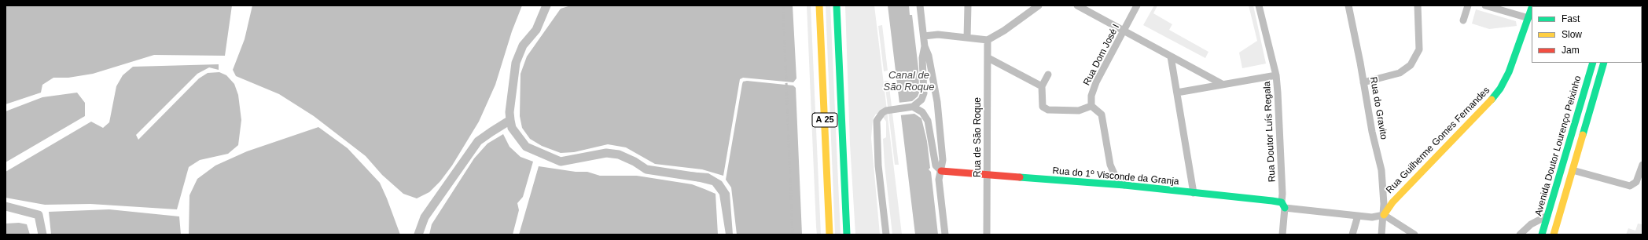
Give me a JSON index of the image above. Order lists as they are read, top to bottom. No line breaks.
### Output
{"streets":{"main road":["A 25","Rua Guilherme Gomes Fernandes","Avenida Doutor Lourenço Peixinho","Rua do 1º Visconde da Granja"],"street":["Rua Dom José I","Rua do Gravito","Rua Doutor Luís Regala","Rua de São Roque"]},"crossings":[["Rua do Gravito","Rua Guilherme Gomes Fernandes"],["Rua Doutor Luís Regala","Rua do 1º Visconde da Granja"],["Rua de São Roque","Rua do 1º Visconde da Granja"]],"water":["Canal de São Roque"],"legend":["Fast","Slow","Jam"]}
